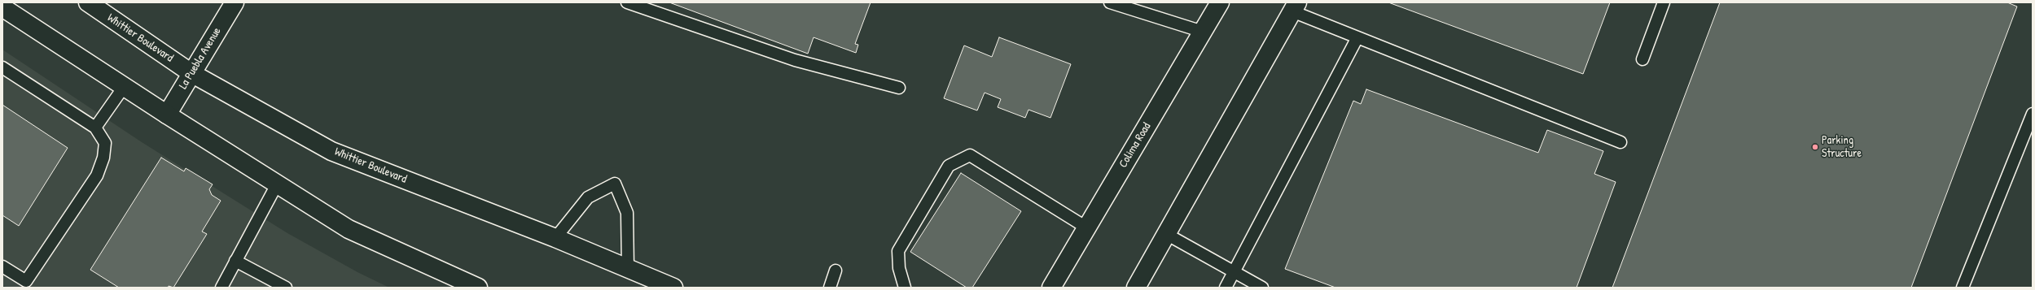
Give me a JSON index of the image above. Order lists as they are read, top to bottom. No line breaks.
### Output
{"streets":{"main road":["Whittier Boulevard","La Puebla Avenue","Colima Road"]},"crossings":[["Whittier Boulevard","La Puebla Avenue"]],"places":["Parking Structure"]}
